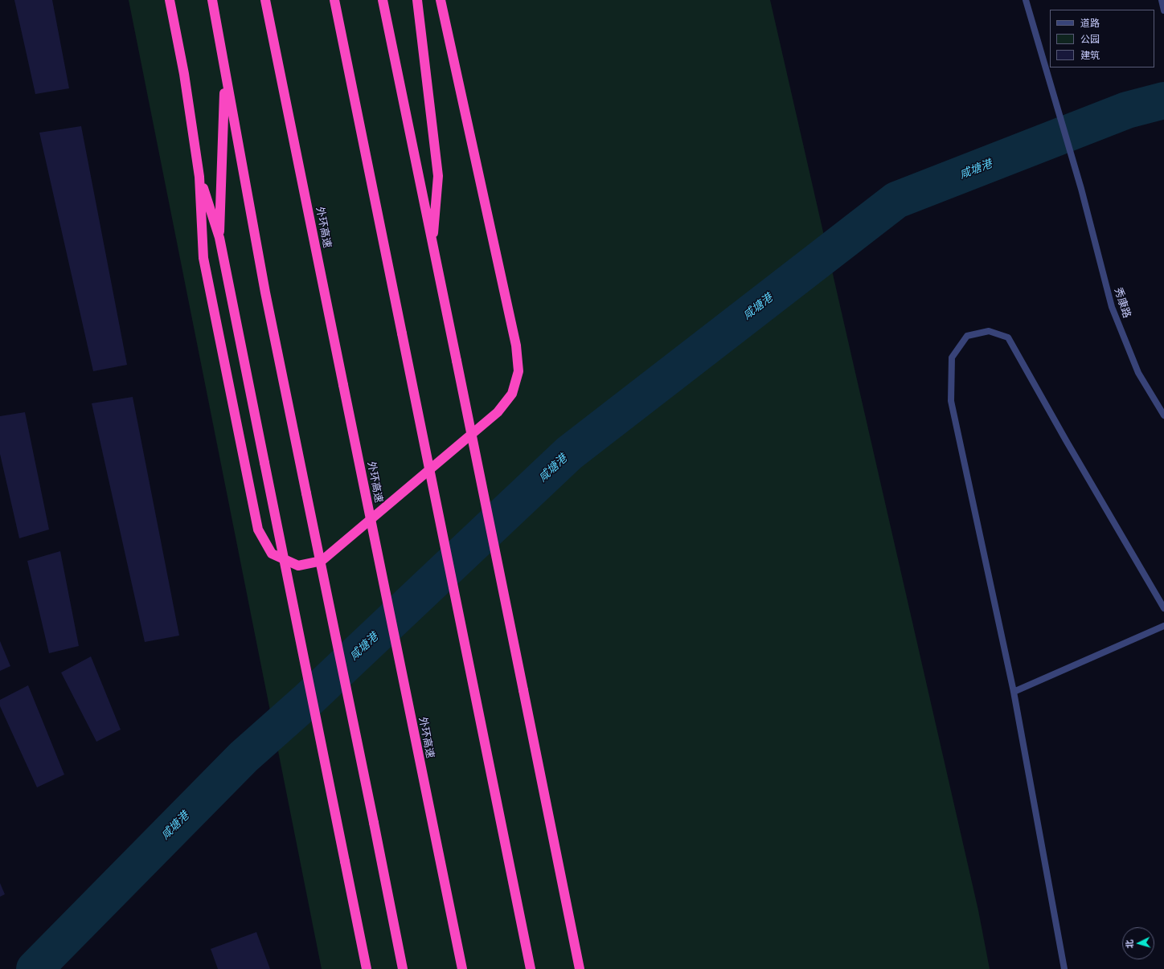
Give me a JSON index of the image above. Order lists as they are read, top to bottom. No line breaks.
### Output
{"streets":{"highway":["外环高速"],"street":["秀康路"]},"water":["咸塘港"],"legend":["道路","公园","建筑"],"north":"left"}
